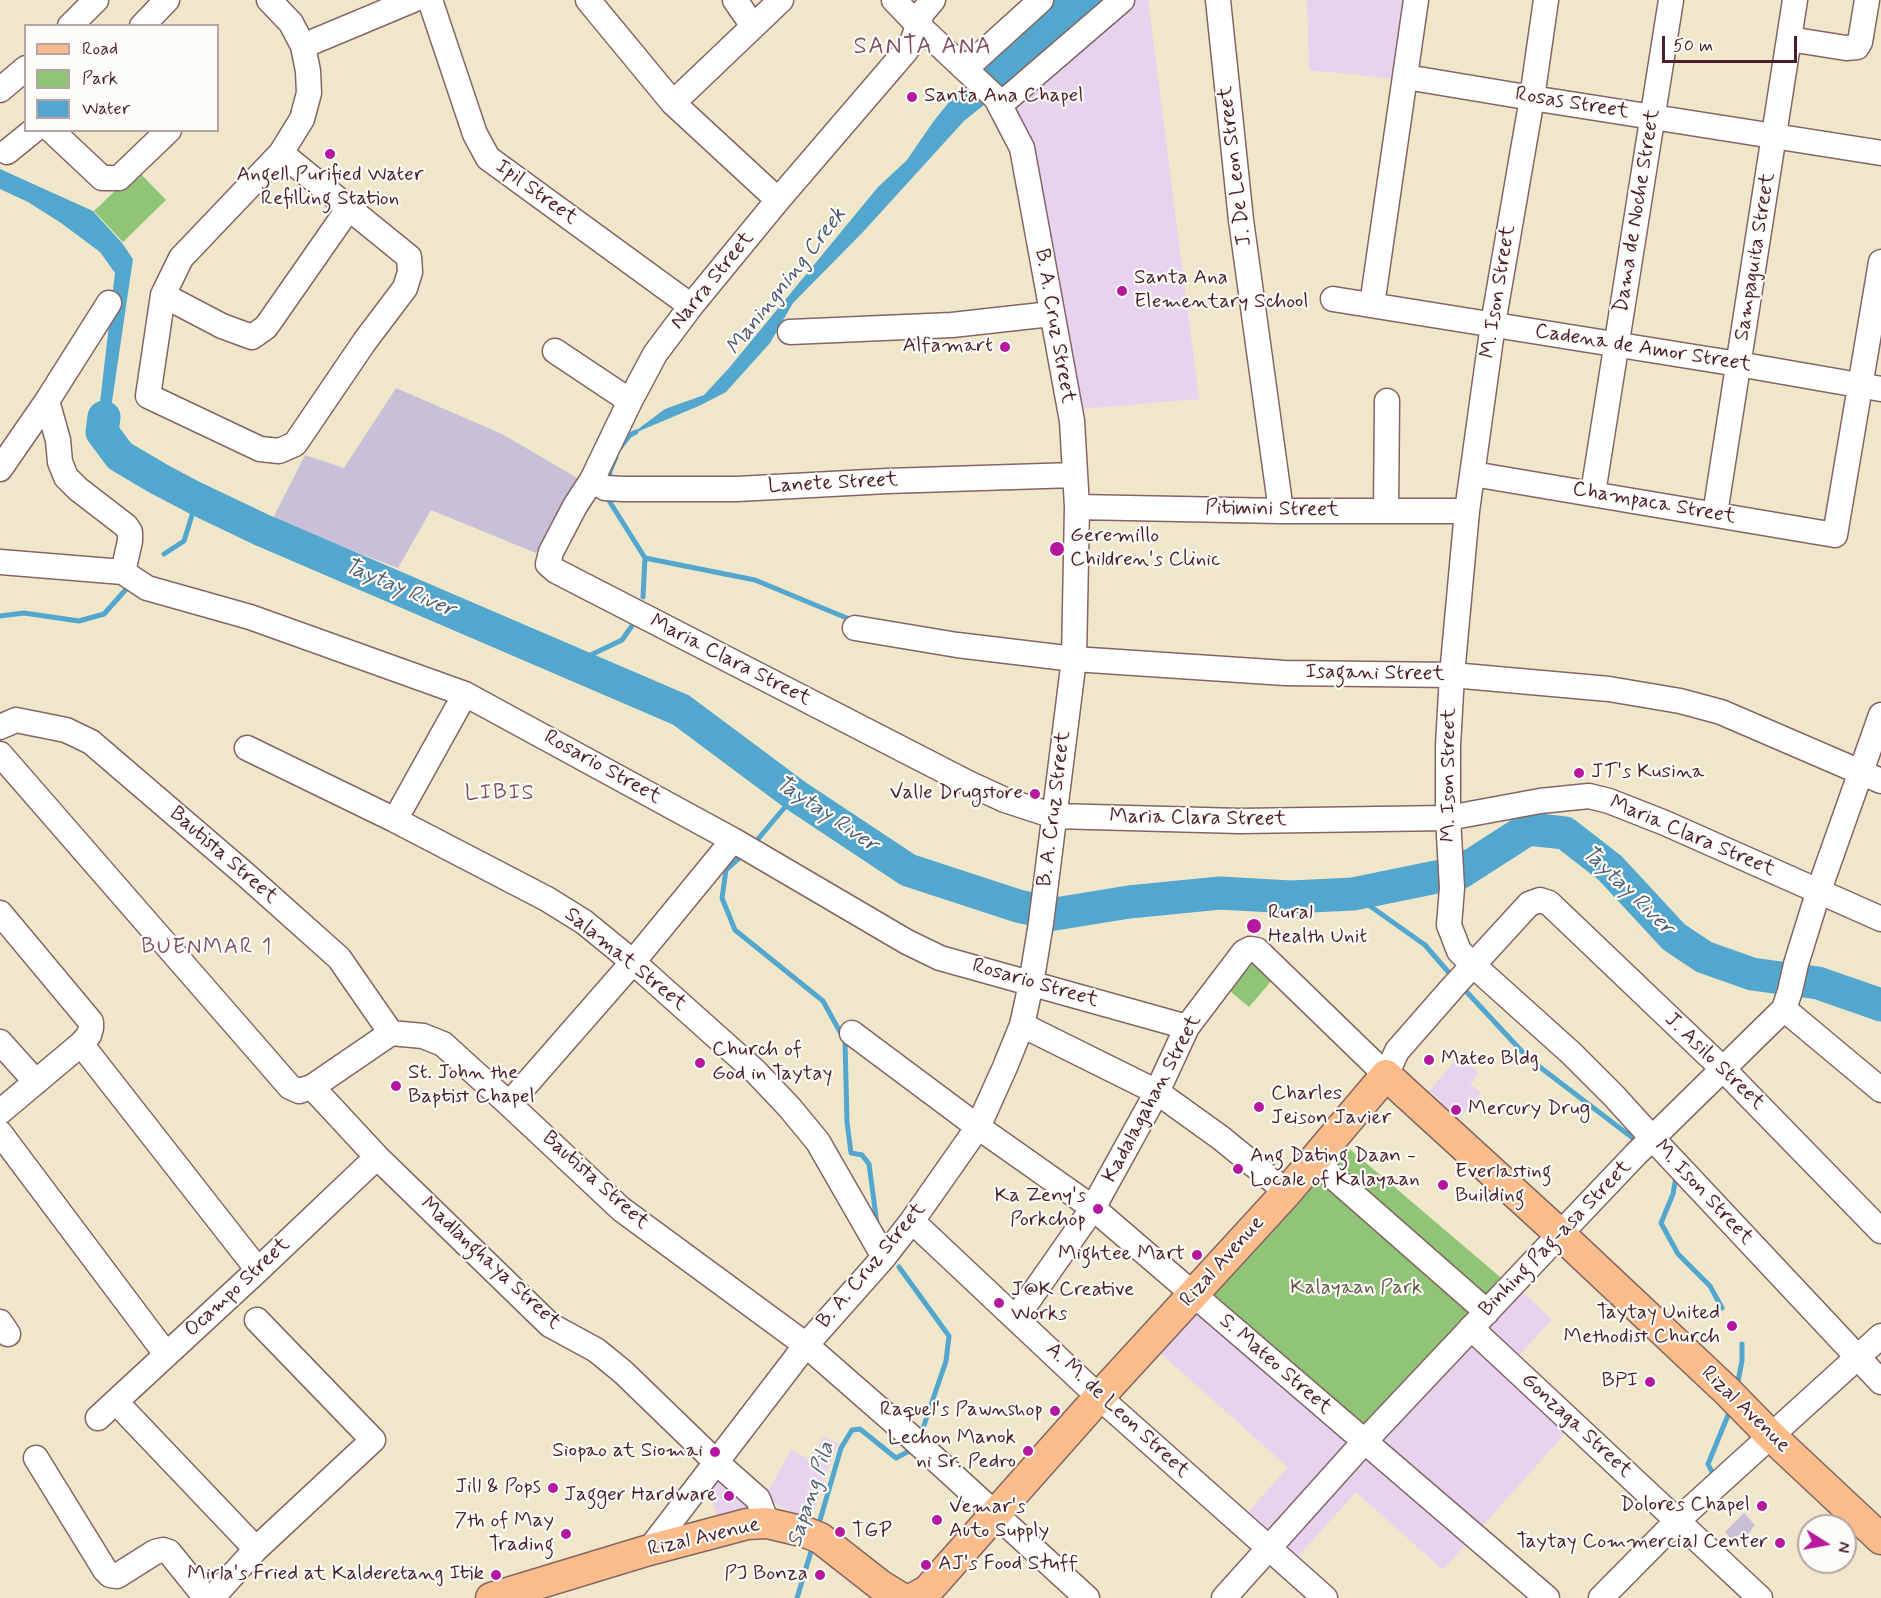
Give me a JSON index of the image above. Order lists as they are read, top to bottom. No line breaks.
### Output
{"streets":{"main road":["Rizal Avenue"],"street":["Rosas Street","J. De Leon Street","Ipil Street","Dama de Noche Street","Sampaguita Street","Narra Street","M. Ison Street","B. A. Cruz Street","Cadena de Amor Street","Lanete Street","Champaca Street","Pitimini Street","Maria Clara Street","Isagani Street","Rosario Street","Bautista Street","Salamat Street","J. Asilo Street","Kadalagahan Street","Binhing Pag-asa Street","Madlanghaya Street","Ocampo Street","S. Mateo Street","A. M. de Leon Street","Gonzaga Street"]},"crossings":[["Rosas Street","Dama de Noche Street"],["Rosas Street","Sampaguita Street"],["Rosas Street","M. Ison Street"],["J. De Leon Street","Pitimini Street"],["Ipil Street","Narra Street"],["Dama de Noche Street","Cadena de Amor Street"],["Dama de Noche Street","Champaca Street"],["Sampaguita Street","Cadena de Amor Street"],["Sampaguita Street","Champaca Street"],["Narra Street","B. A. Cruz Street"],["Narra Street","Lanete Street"],["Narra Street","Maria Clara Street"],["M. Ison Street","Cadena de Amor Street"],["M. Ison Street","Champaca Street"],["M. Ison Street","Pitimini Street"],["M. Ison Street","Maria Clara Street"],["M. Ison Street","Isagani Street"],["M. Ison Street","J. Asilo Street"],["M. Ison Street","Binhing Pag-asa Street"],["B. A. Cruz Street","Lanete Street"],["B. A. Cruz Street","Pitimini Street"],["B. A. Cruz Street","Maria Clara Street"],["B. A. Cruz Street","Isagani Street"],["B. A. Cruz Street","Rosario Street"],["B. A. Cruz Street","Bautista Street"],["B. A. Cruz Street","Salamat Street"],["B. A. Cruz Street","Rizal Avenue"],["B. A. Cruz Street","Madlanghaya Street"],["B. A. Cruz Street","S. Mateo Street"],["B. A. Cruz Street","A. M. de Leon Street"],["Cadena de Amor Street","Champaca Street"],["Rosario Street","Kadalagahan Street"],["Bautista Street","Rizal Avenue"],["J. Asilo Street","Binhing Pag-asa Street"],["Kadalagahan Street","Rizal Avenue"],["Kadalagahan Street","S. Mateo Street"],["Kadalagahan Street","A. M. de Leon Street"],["Binhing Pag-asa Street","Rizal Avenue"],["Binhing Pag-asa Street","S. Mateo Street"],["Binhing Pag-asa Street","A. M. de Leon Street"],["Binhing Pag-asa Street","Gonzaga Street"],["Rizal Avenue","Madlanghaya Street"],["Rizal Avenue","S. Mateo Street"],["Rizal Avenue","A. M. de Leon Street"],["Rizal Avenue","Gonzaga Street"],["Madlanghaya Street","Ocampo Street"]],"districts":["SANTA ANA","LIBIS","BUENMAR 1"],"water":["Maningning Creek","Taytay River","Sapang Pila"],"parks":["Kalayaan Park"],"places":["Santa Ana Chapel","Angell Purified Water Refilling Station","Santa Ana Elementary School","Alfamart","Geremillo Children's Clinic","JT's Kusina","Valle Drugstore","Rural Health Unit","Mateo Bldg","Church of God in Taytay","St. John the Baptist Chapel","Charles Jeison Javier","Mercury Drug","Ang Dating Daan - Locale of Kalayaan","Everlasting Building","Ka Zeny's Porkchop","Mightee Mart","J@K Creative Works","Taytay United Methodist Church","BPI","Raquel's Pawnshop","Lechon Manok ni Sr. Pedro","Siopao at Siomai","Jill & Pops","Jagger Hardware","Dolores Chapel","Vemar's Auto Supply","TGP","7th of May Trading","Taytay Commercial Center","AJ's Food Stuff","Mirla's Fried at Kalderetang Itik","PJ Bonza"],"legend":["Road","Park","Water"],"scale_bar":"50 m","north":"right"}
